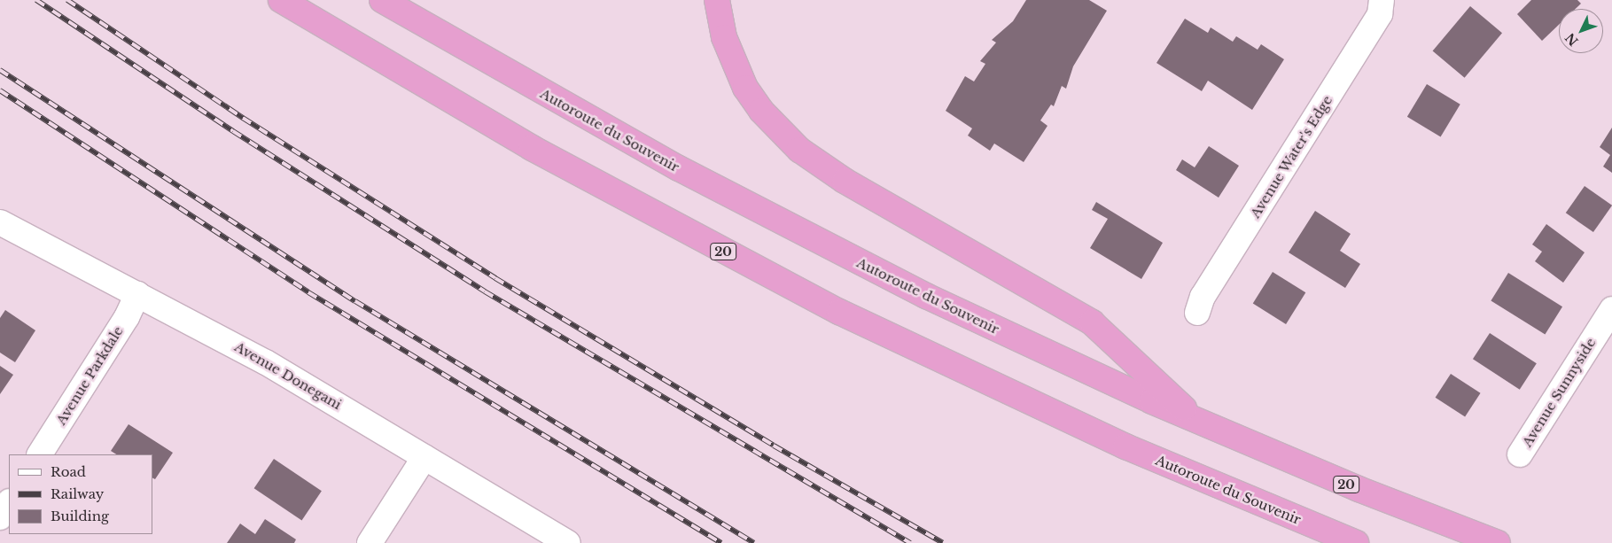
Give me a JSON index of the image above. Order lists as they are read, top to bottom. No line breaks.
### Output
{"streets":{"highway":["Autoroute du Souvenir","20"],"street":["Avenue Water's Edge","Avenue Parkdale","Avenue Donegani","Avenue Sunnyside"]},"crossings":[["Avenue Parkdale","Avenue Donegani"]],"legend":["Road","Railway","Building"],"north":"bottom left"}
